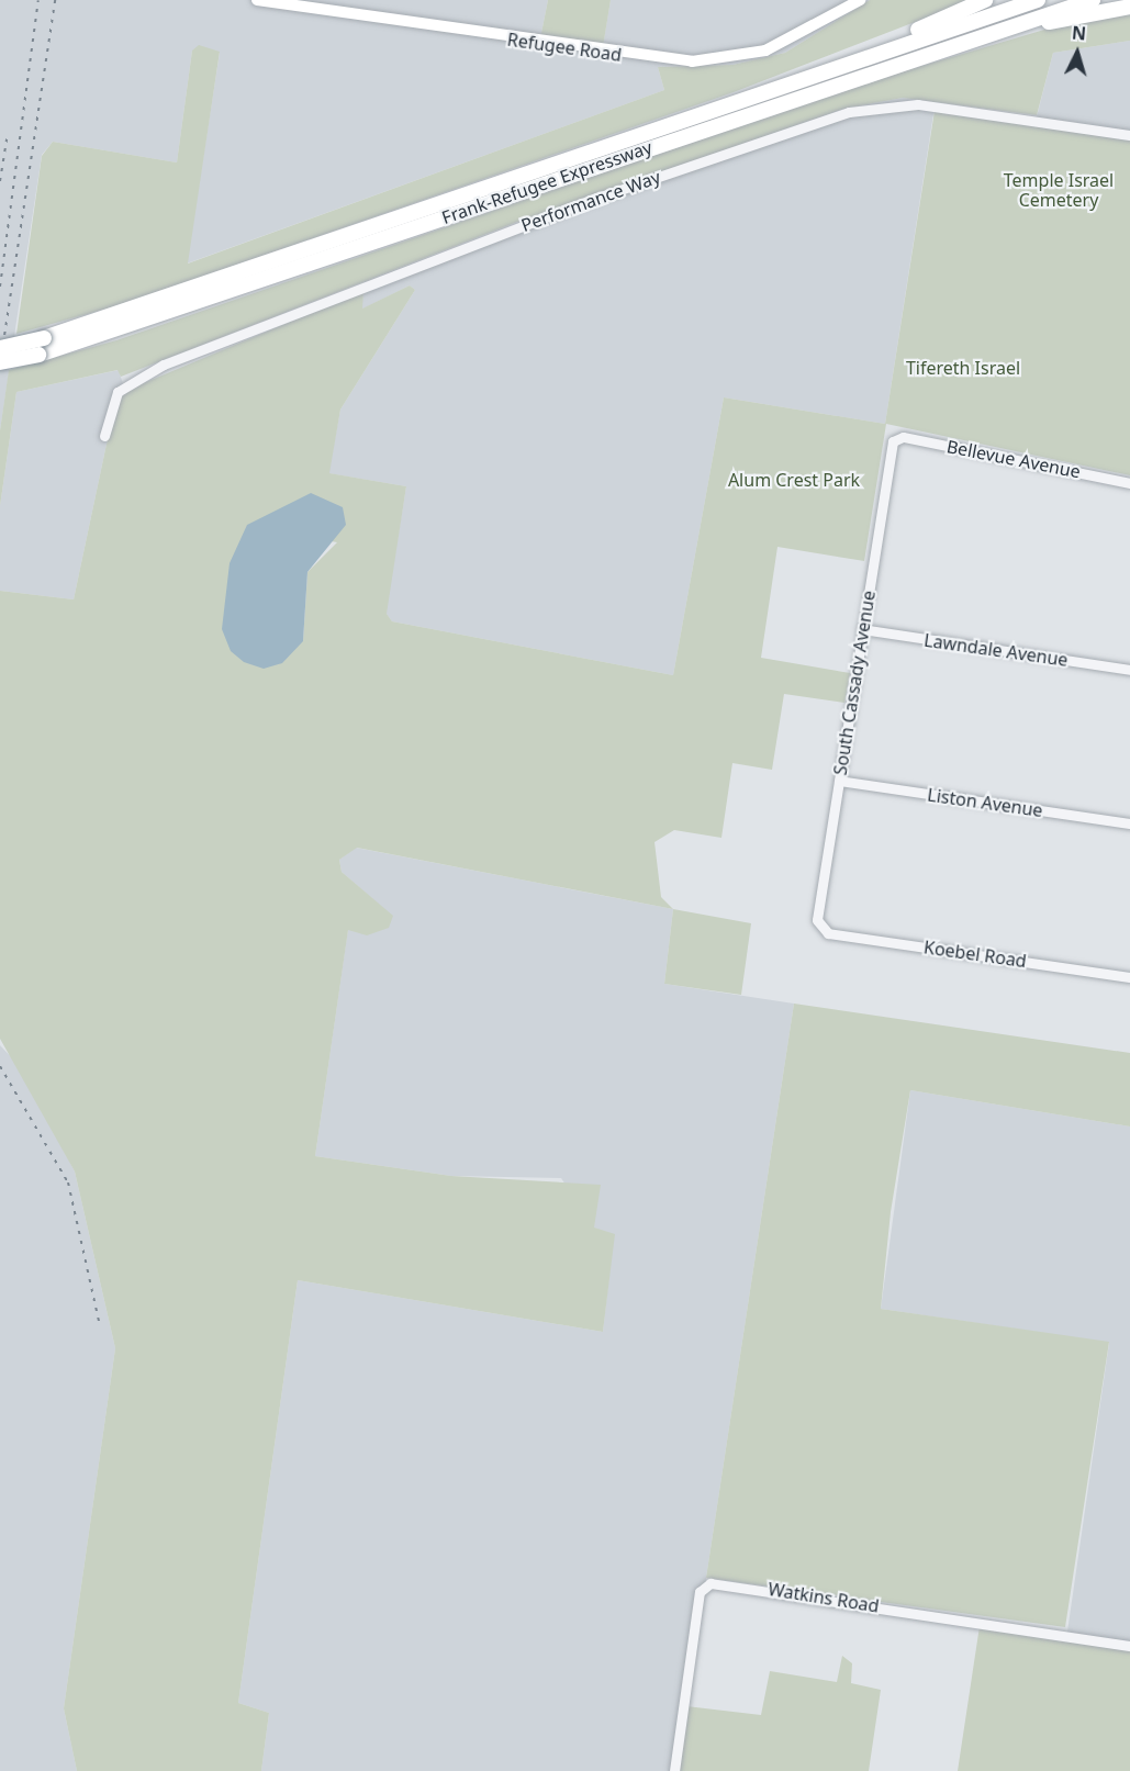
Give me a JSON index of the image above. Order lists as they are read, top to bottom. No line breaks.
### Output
{"streets":{"highway":["Frank-Refugee Expressway"],"main road":["Refugee Road"],"street":["Performance Way","Bellevue Avenue","Lawndale Avenue","South Cassady Avenue","Liston Avenue","Koebel Road","Watkins Road"]},"crossings":[["Bellevue Avenue","South Cassady Avenue"],["Lawndale Avenue","South Cassady Avenue"],["South Cassady Avenue","Liston Avenue"],["South Cassady Avenue","Koebel Road"]],"parks":["Temple Israel Cemetery","Tifereth Israel","Alum Crest Park"],"north":"top"}
